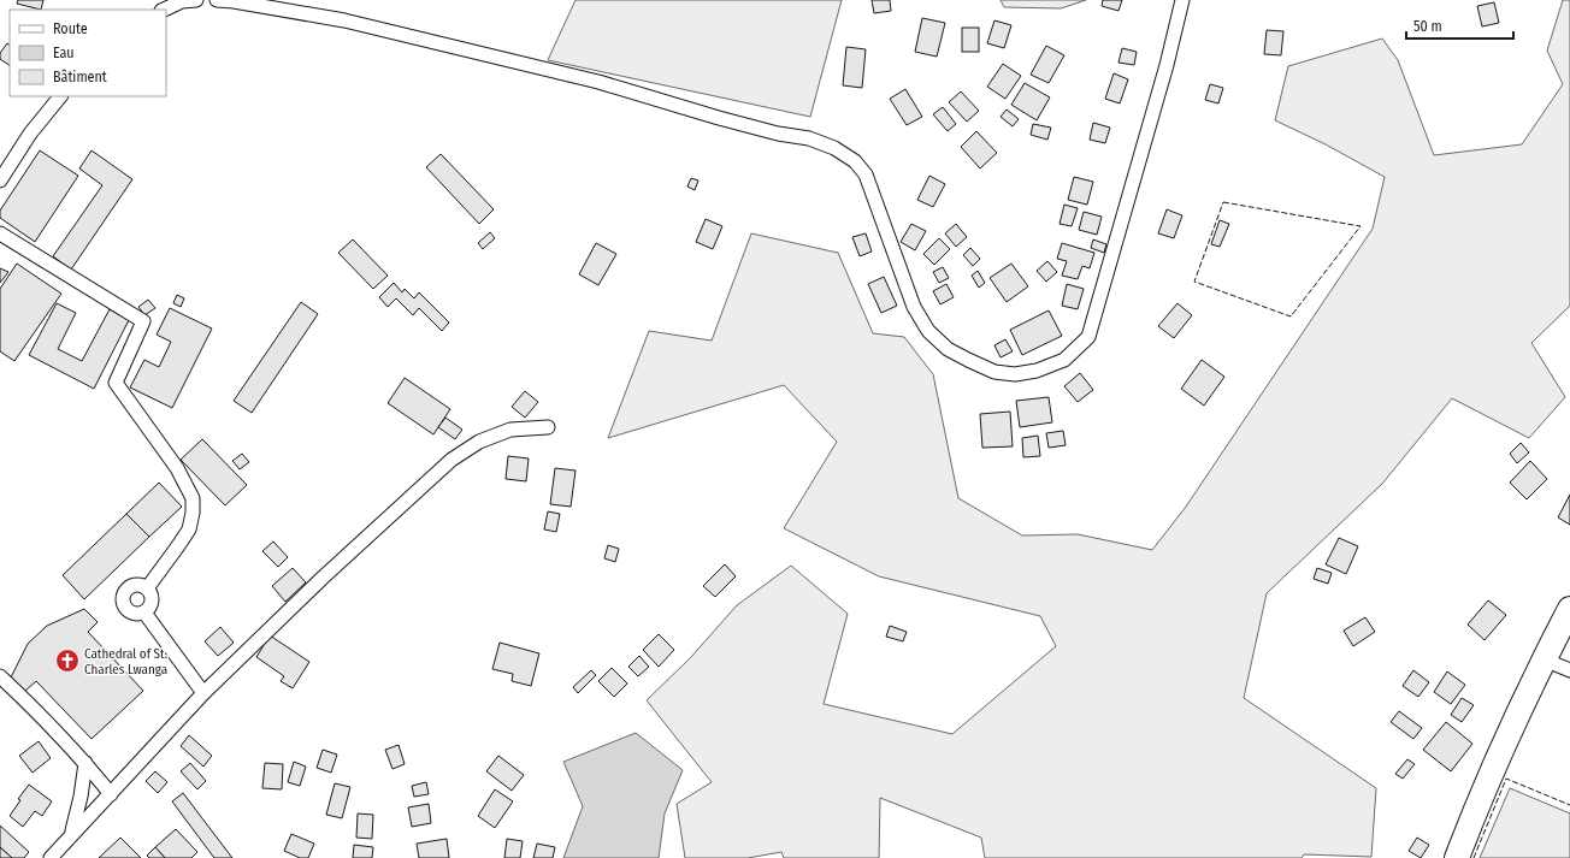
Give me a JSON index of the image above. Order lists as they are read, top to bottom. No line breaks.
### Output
{"places":{"church":["Cathedral of St. Charles Lwanga"]},"legend":["Route","Eau","Bâtiment"],"scale_bar":"50 m"}
